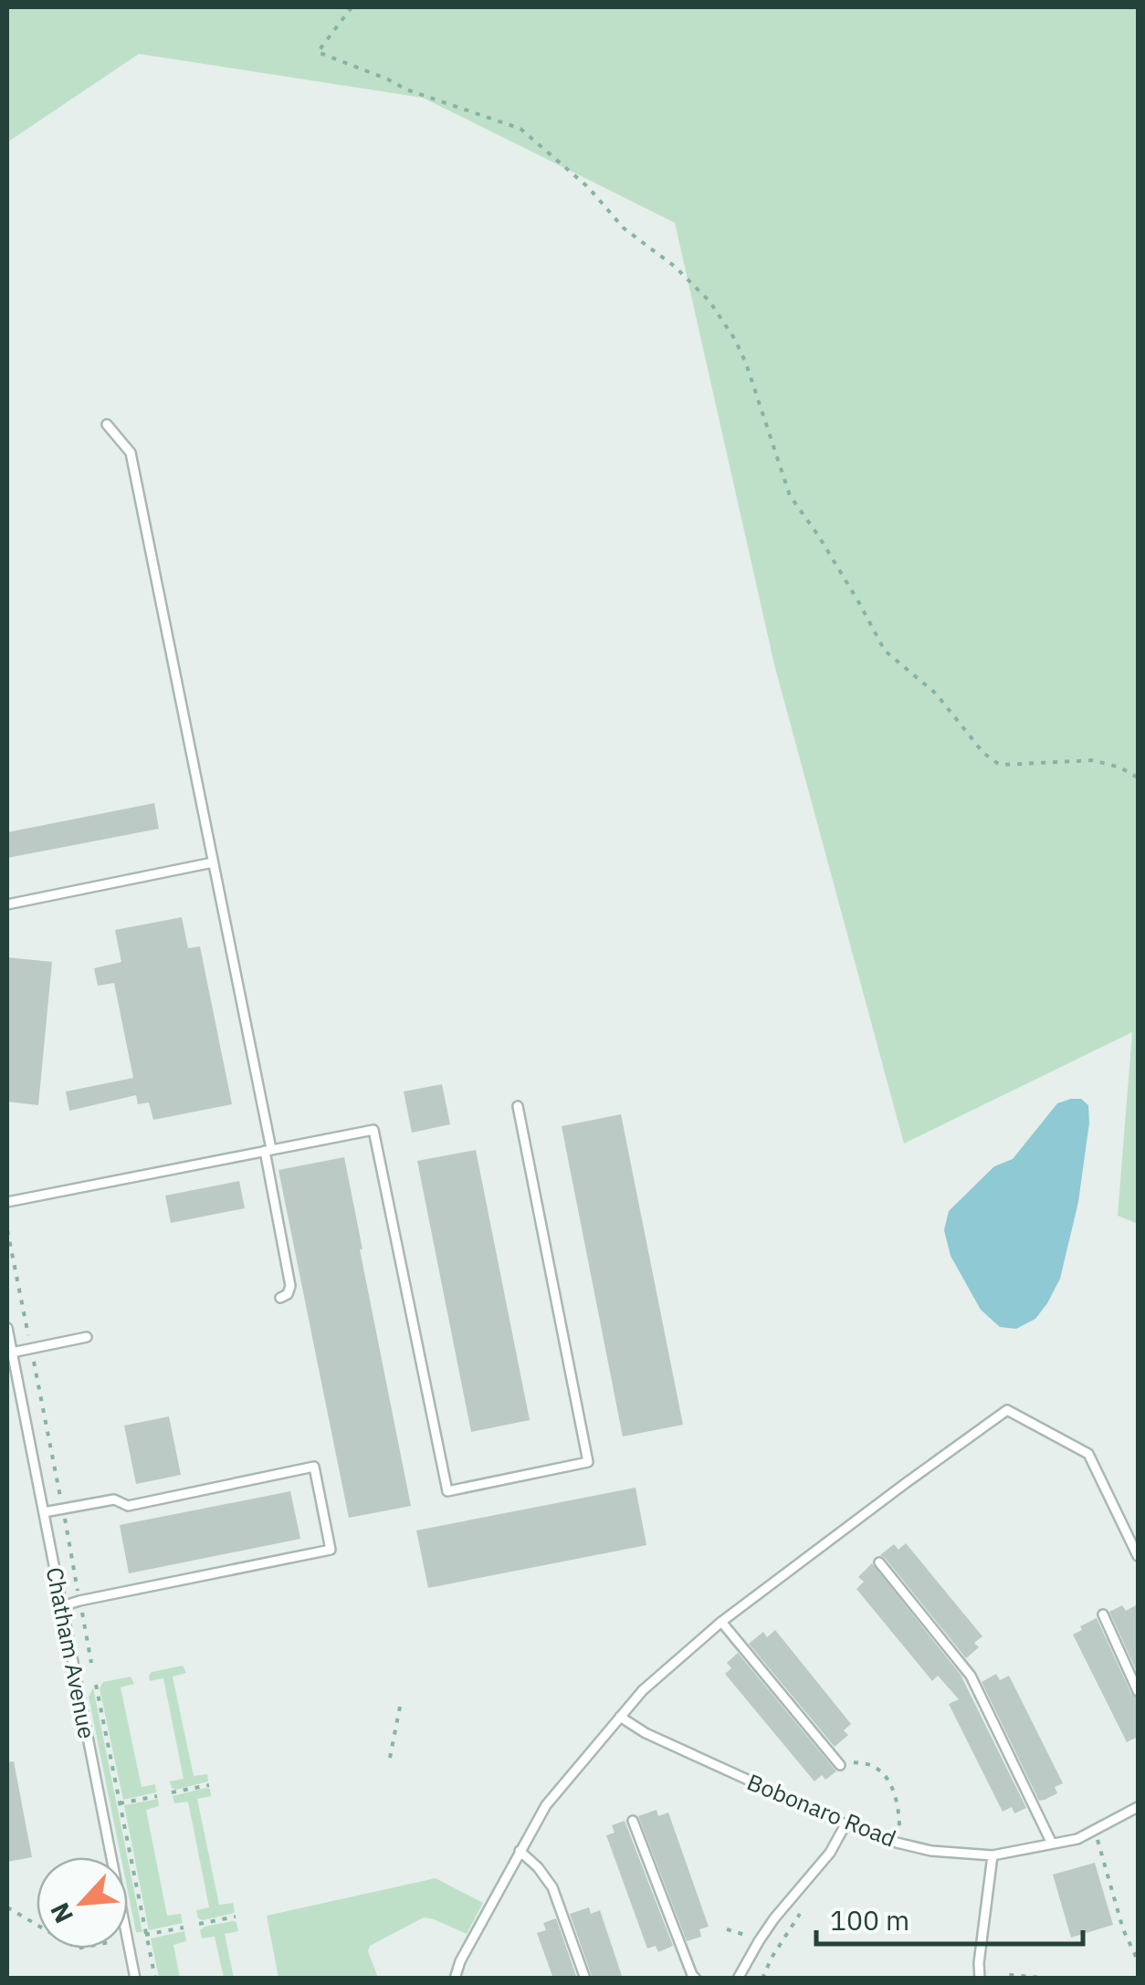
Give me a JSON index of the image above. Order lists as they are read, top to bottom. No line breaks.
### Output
{"streets":{"lane":["Chatham Avenue","Bobonaro Road"]},"scale_bar":"100 m","north":"bottom left"}
